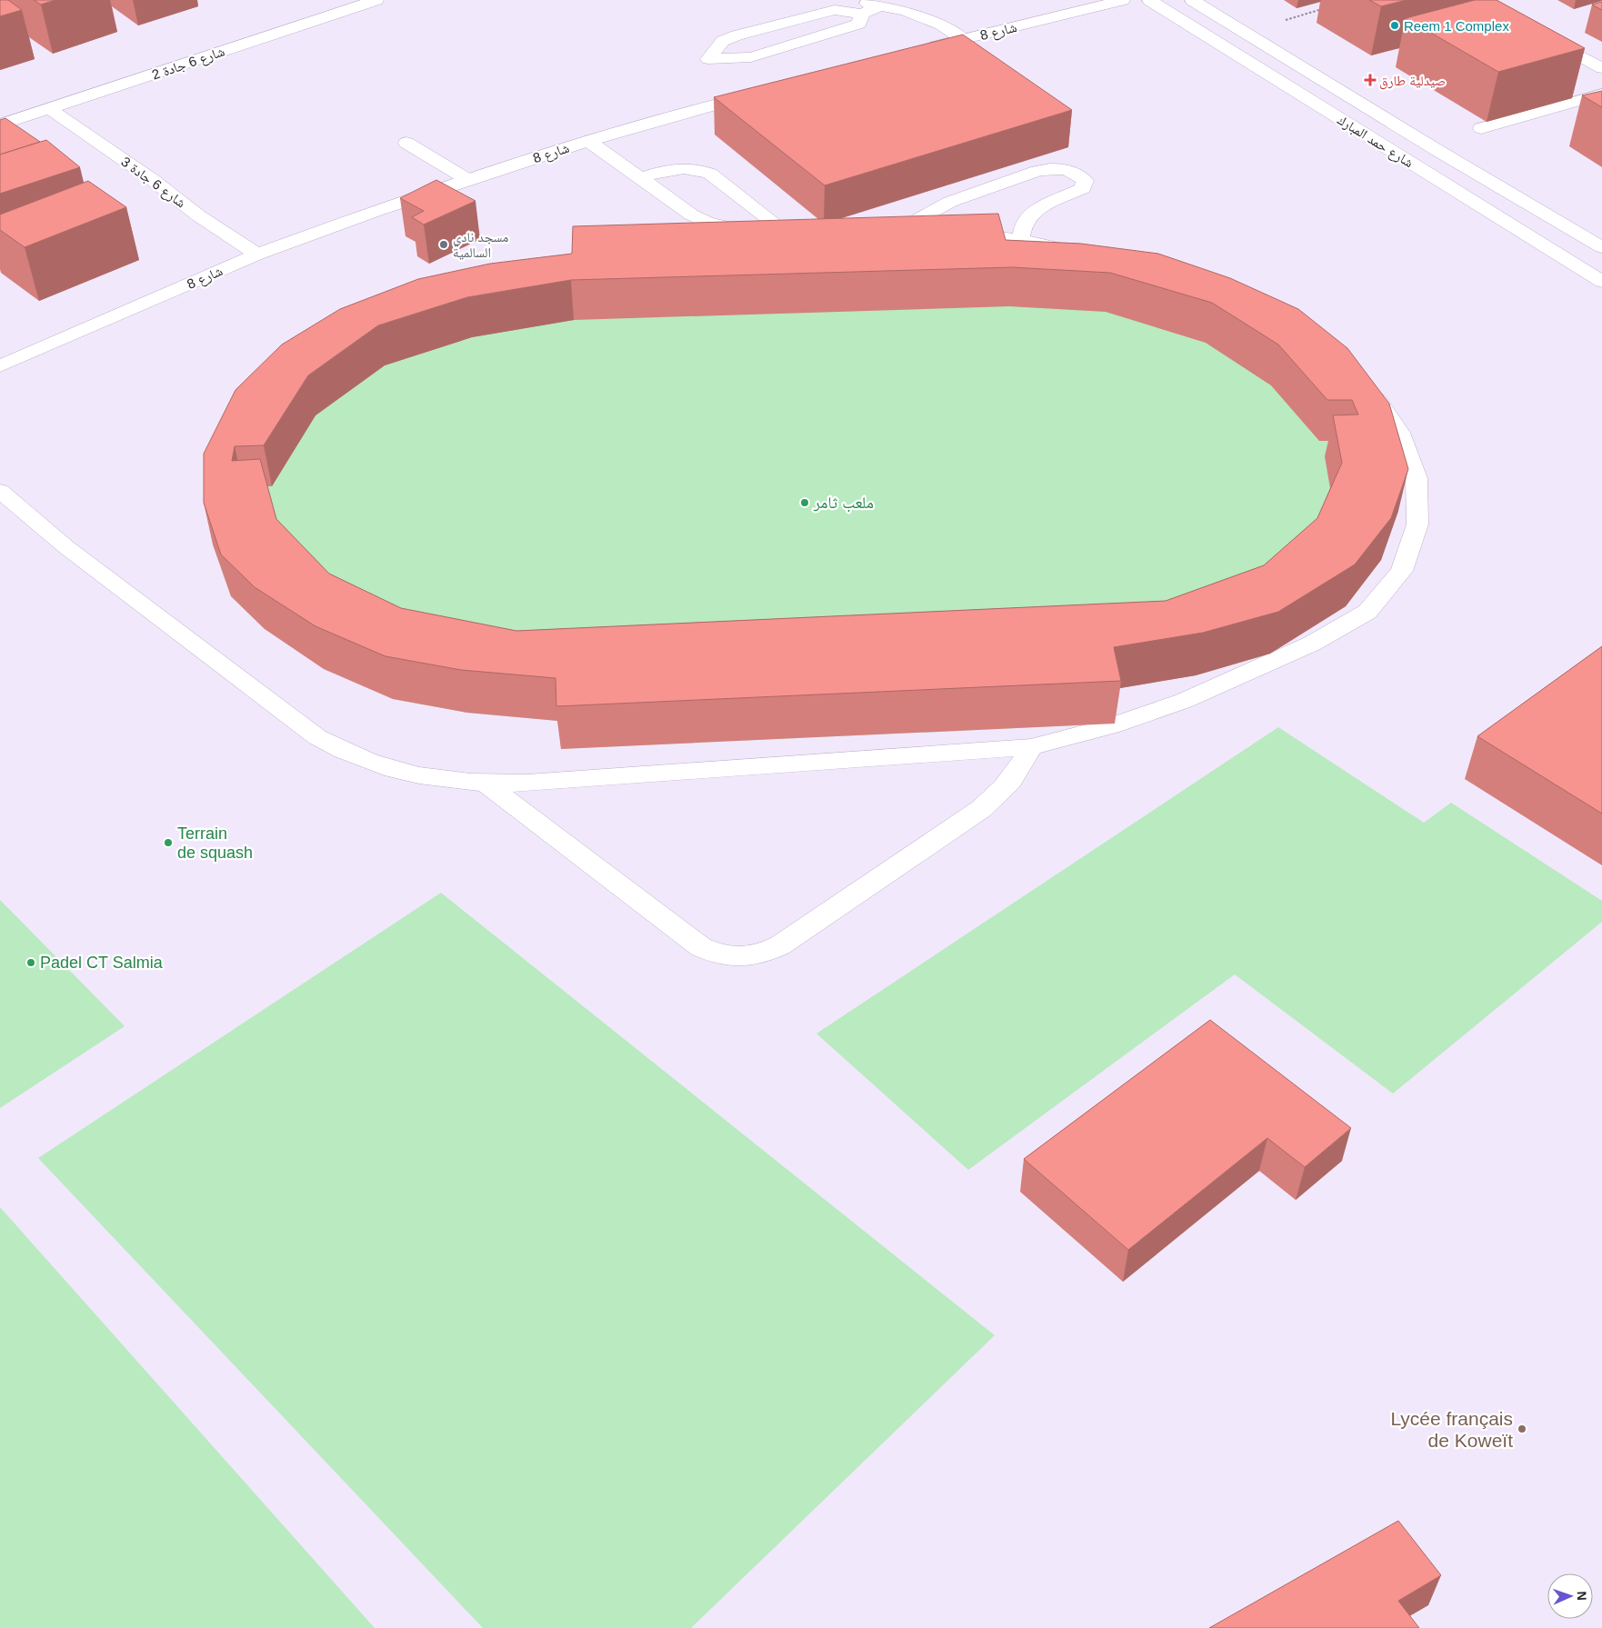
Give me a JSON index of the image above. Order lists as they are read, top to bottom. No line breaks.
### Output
{"streets":{"street":["شارع 8","شارع 6 جادة 2","شارع حمد المبارك","شارع 6 جادة 3"]},"crossings":[["شارع 8","شارع 6 جادة 3"],["شارع 6 جادة 2","شارع 6 جادة 3"]],"places":{"other":["Reem 1 Complex","مسجد نادي السالمية","ملعب ثامر","Terrain de squash","Padel CT Salmia","Lycée français de Koweït"],"health":["صيدلية طارق"]},"north":"right"}
